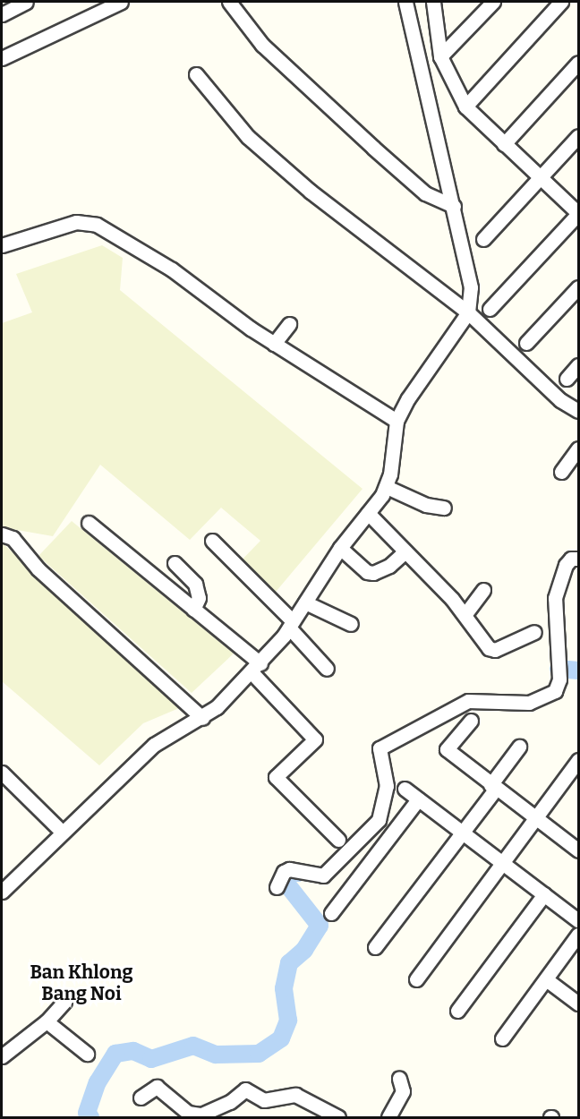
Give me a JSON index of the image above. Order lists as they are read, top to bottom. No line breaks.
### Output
{"districts":["Ban Khlong Bang Noi"]}
